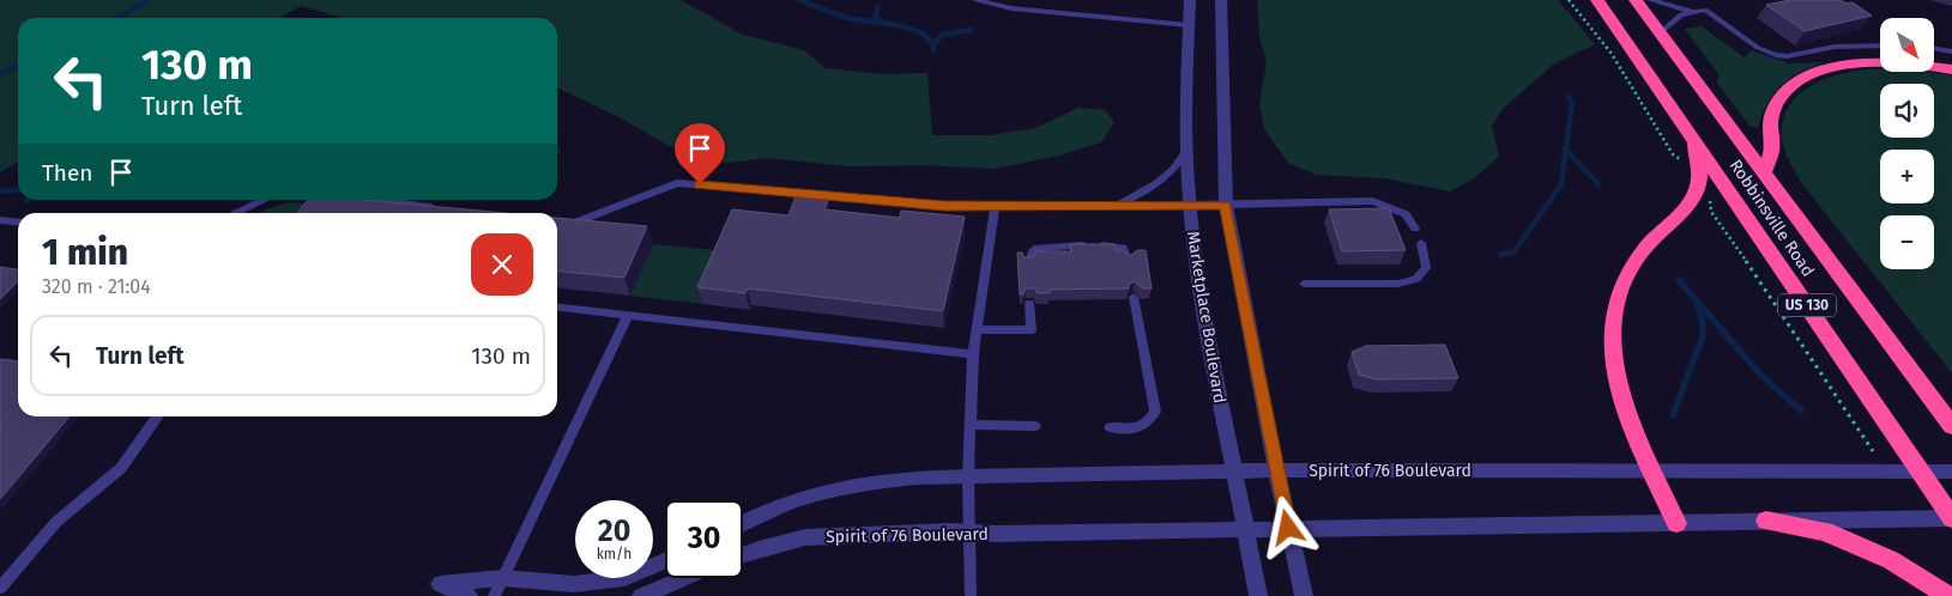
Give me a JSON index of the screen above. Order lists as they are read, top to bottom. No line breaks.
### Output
{"streets":{"highway":["Robbinsville Road","US 130"],"street":["Marketplace Boulevard","Spirit of 76 Boulevard"]},"crossings":[["Robbinsville Road","Spirit of 76 Boulevard"],["Marketplace Boulevard","Spirit of 76 Boulevard"]],"north":"bottom right","page":{"map_buttons":["+","−"],"turn":["130 m","Turn left"],"then":"Then","heading":["1 min","320 m · 21:04"],"list":[{"name":"Turn left","value":"130 m"}],"speed":"20 km/h","limit":"30"}}
